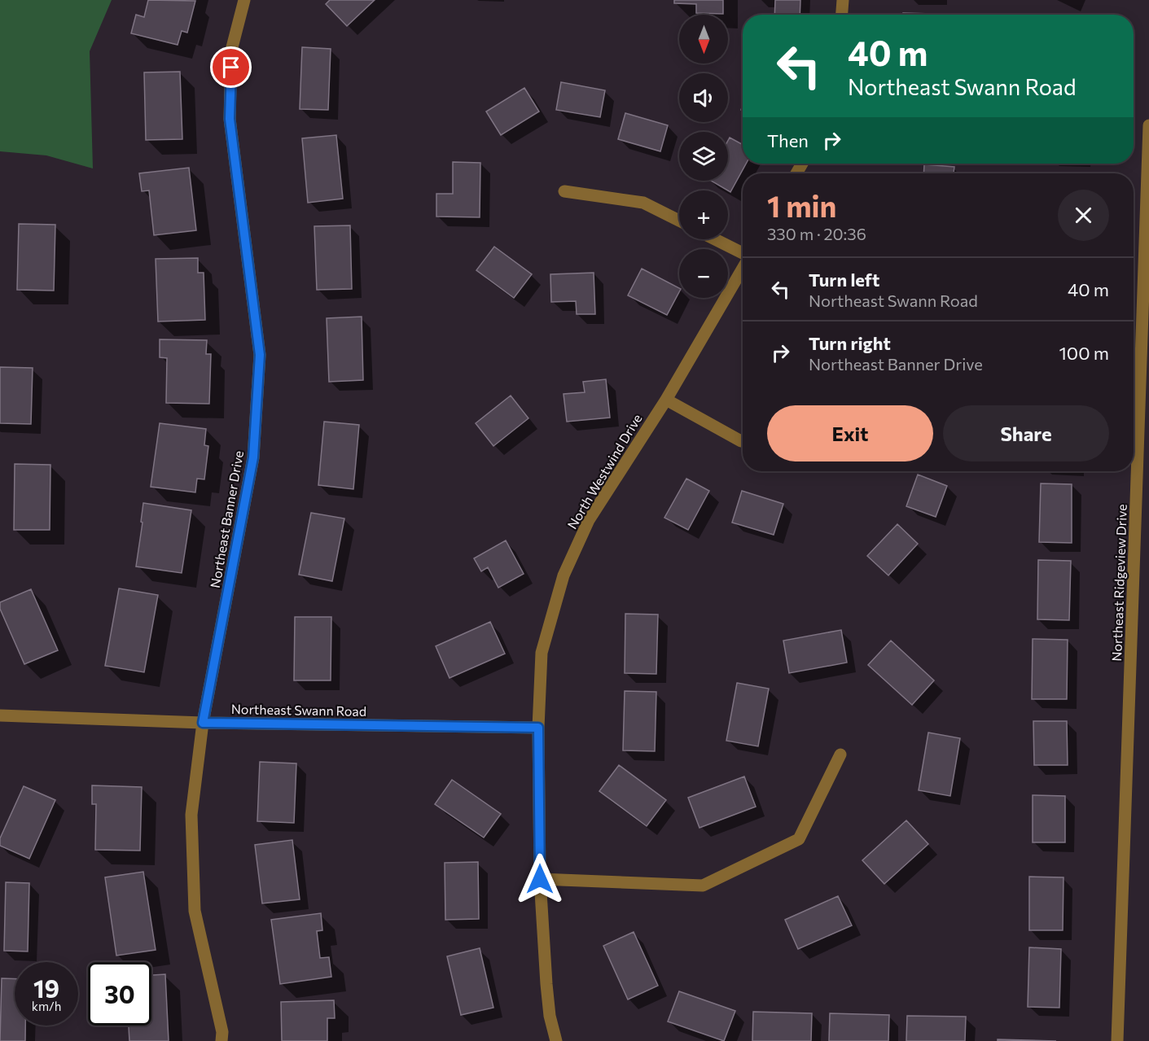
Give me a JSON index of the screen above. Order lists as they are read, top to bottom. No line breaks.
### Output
{"streets":{"street":["North Westwind Drive","Northeast Banner Drive","Northeast Ridgeview Drive","Northeast Swann Road"]},"crossings":[["North Westwind Drive","Northeast Swann Road"],["Northeast Banner Drive","Northeast Swann Road"]],"north":"bottom","page":{"map_buttons":["+","−"],"turn":["40 m","Northeast Swann Road"],"then":"Then","heading":["1 min","330 m · 20:36"],"list":[{"name":"Turn left","note":"Northeast Swann Road","value":"40 m"},{"name":"Turn right","note":"Northeast Banner Drive","value":"100 m"}],"buttons":["Exit","Share"],"speed":"19 km/h","limit":"30"}}
